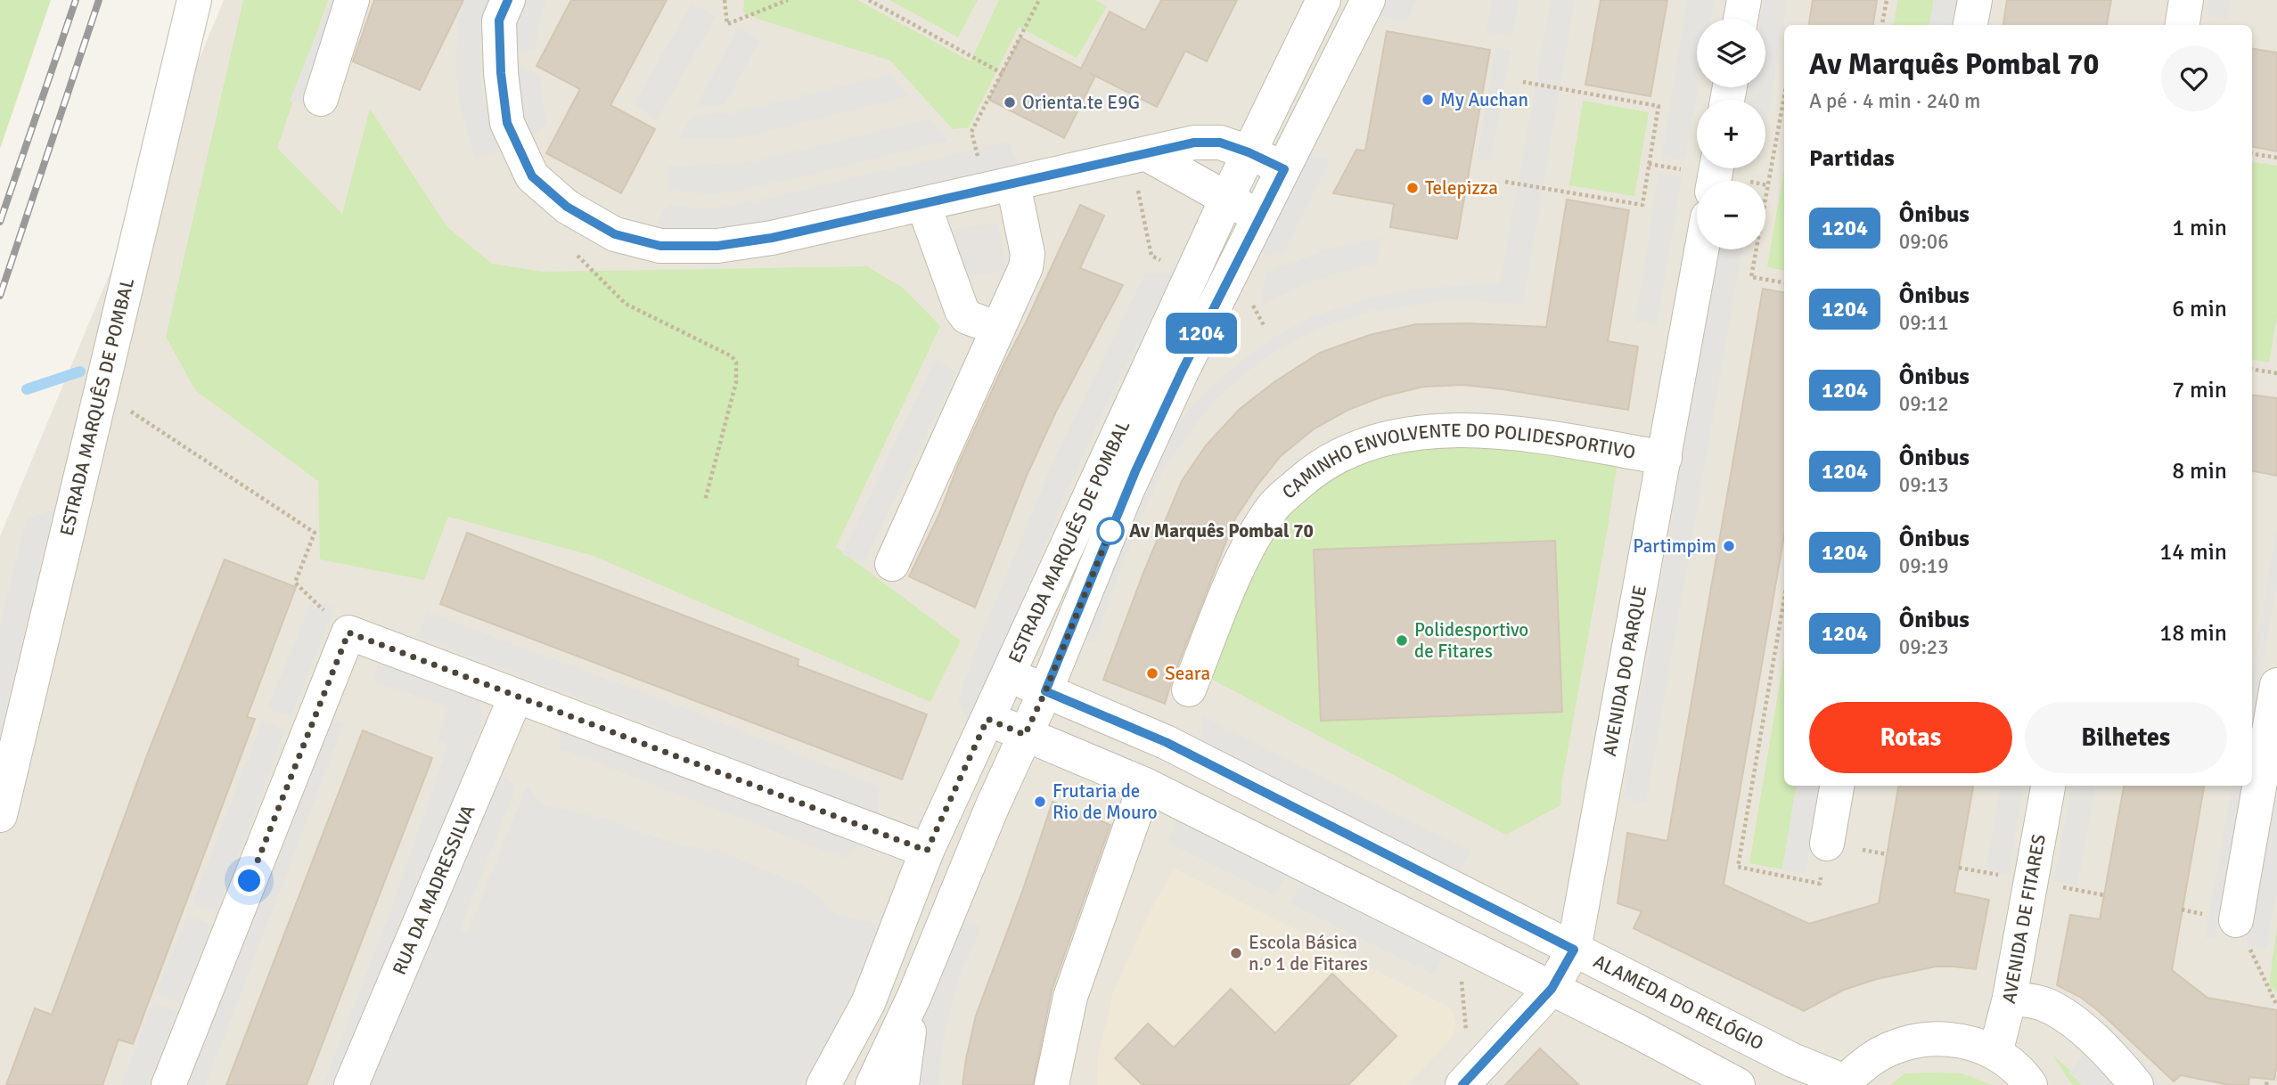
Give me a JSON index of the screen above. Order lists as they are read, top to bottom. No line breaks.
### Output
{"streets":{"street":["ESTRADA MARQUÊS DE POMBAL","CAMINHO ENVOLVENTE DO POLIDESPORTIVO","AVENIDA DO PARQUE","RUA DA MADRESSILVA","AVENIDA DE FITARES","ALAMEDA DO RELÓGIO"]},"crossings":[["ESTRADA MARQUÊS DE POMBAL","ALAMEDA DO RELÓGIO"],["CAMINHO ENVOLVENTE DO POLIDESPORTIVO","AVENIDA DO PARQUE"],["AVENIDA DO PARQUE","ALAMEDA DO RELÓGIO"]],"places":["My Auchan","Orienta.te E9G","Telepizza","Av Marquês Pombal 70","Partimpim","Polidesportivo de Fitares","Seara","Frutaria de Rio de Mouro","Escola Básica n.º 1 de Fitares"],"lines":["bus line 1204"],"page":{"on_map":"1204","map_buttons":["+","−"],"heading":[["Av Marquês Pombal 70","A pé · 4 min · 240 m"],"Partidas"],"list":[{"mark":"1204","name":"Ônibus","note":"09:06","value":"1 min"},{"mark":"1204","name":"Ônibus","note":"09:11","value":"6 min"},{"mark":"1204","name":"Ônibus","note":"09:12","value":"7 min"},{"mark":"1204","name":"Ônibus","note":"09:13","value":"8 min"},{"mark":"1204","name":"Ônibus","note":"09:19","value":"14 min"},{"mark":"1204","name":"Ônibus","note":"09:23","value":"18 min"}],"buttons":["Rotas","Bilhetes"]}}
